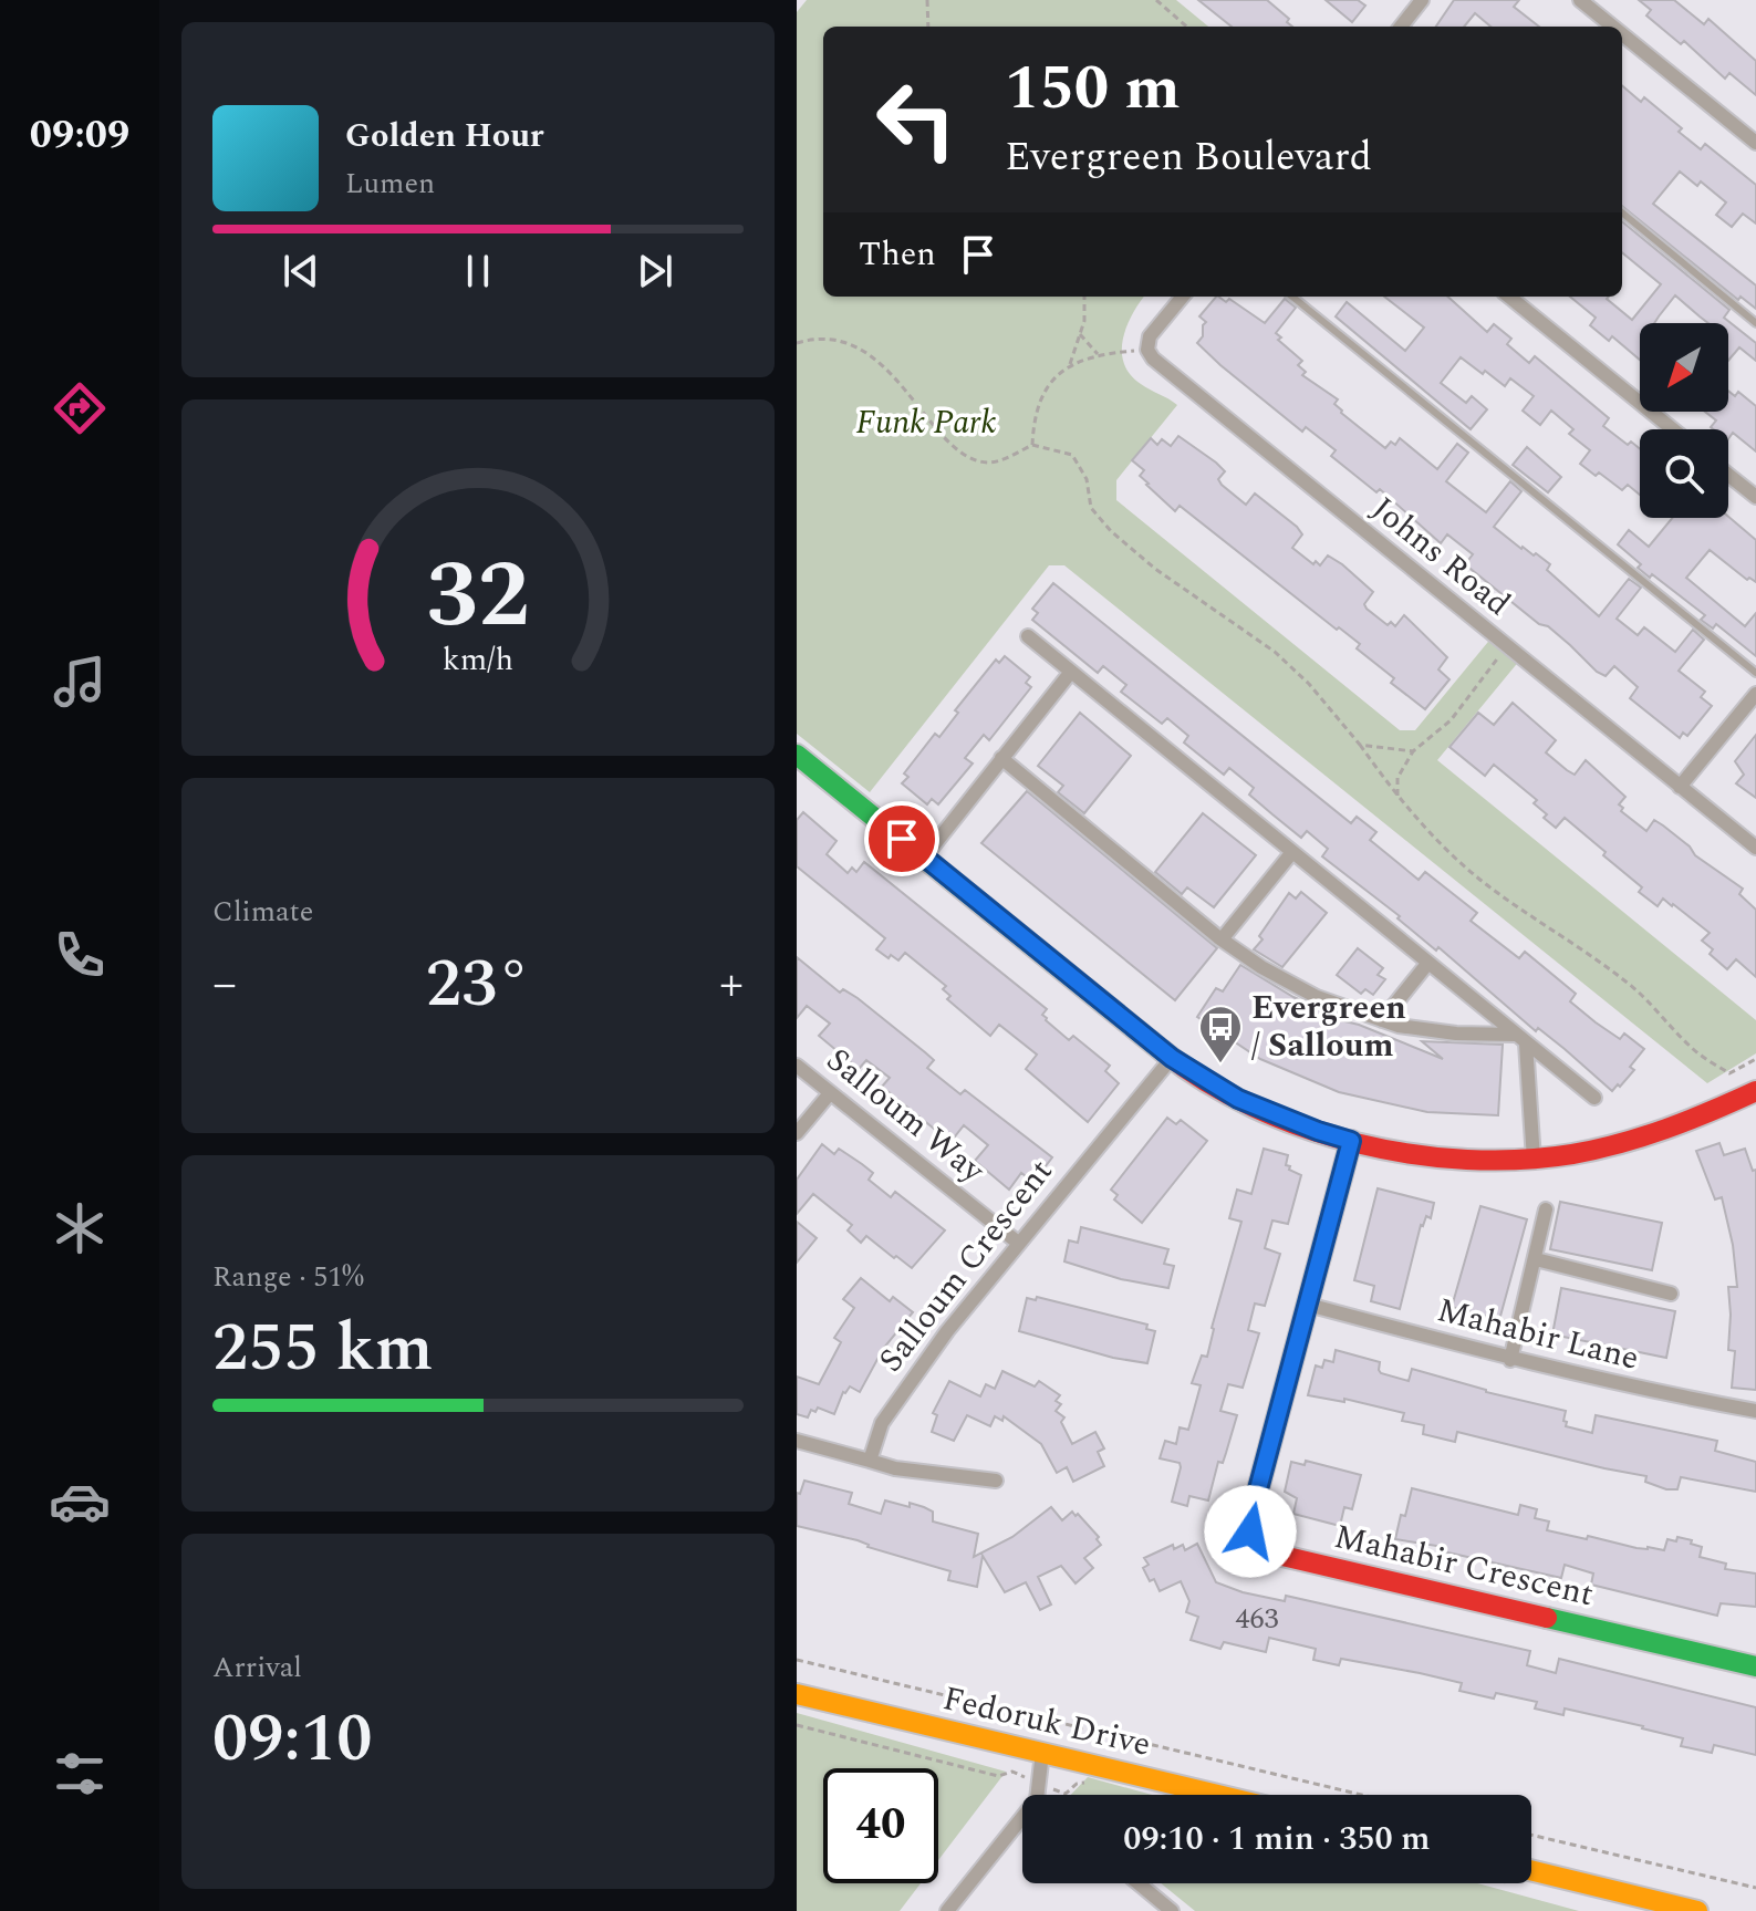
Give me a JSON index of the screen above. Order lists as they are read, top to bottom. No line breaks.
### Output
{"streets":{"street":["Johns Road","Salloum Way","Salloum Crescent","Mahabir Lane","Mahabir Crescent","Fedoruk Drive"]},"crossings":[["Salloum Way","Salloum Crescent"],["Mahabir Lane","Mahabir Crescent"]],"parks":["Funk Park"],"places":{"bus stop":["Evergreen / Salloum"]},"house_numbers":["463"],"north":"bottom left","page":{"tabs":"09:09","turn":["150 m","Evergreen Boulevard"],"song":["Golden Hour","Lumen"],"then":"Then","tile":["Climate",["Range · 51%","255 km"],["Arrival","09:10"]],"heat":["−","23°","+"],"limit":"40","trip":"09:10 · 1 min · 350 m","gauge":["32","km/h"]}}
